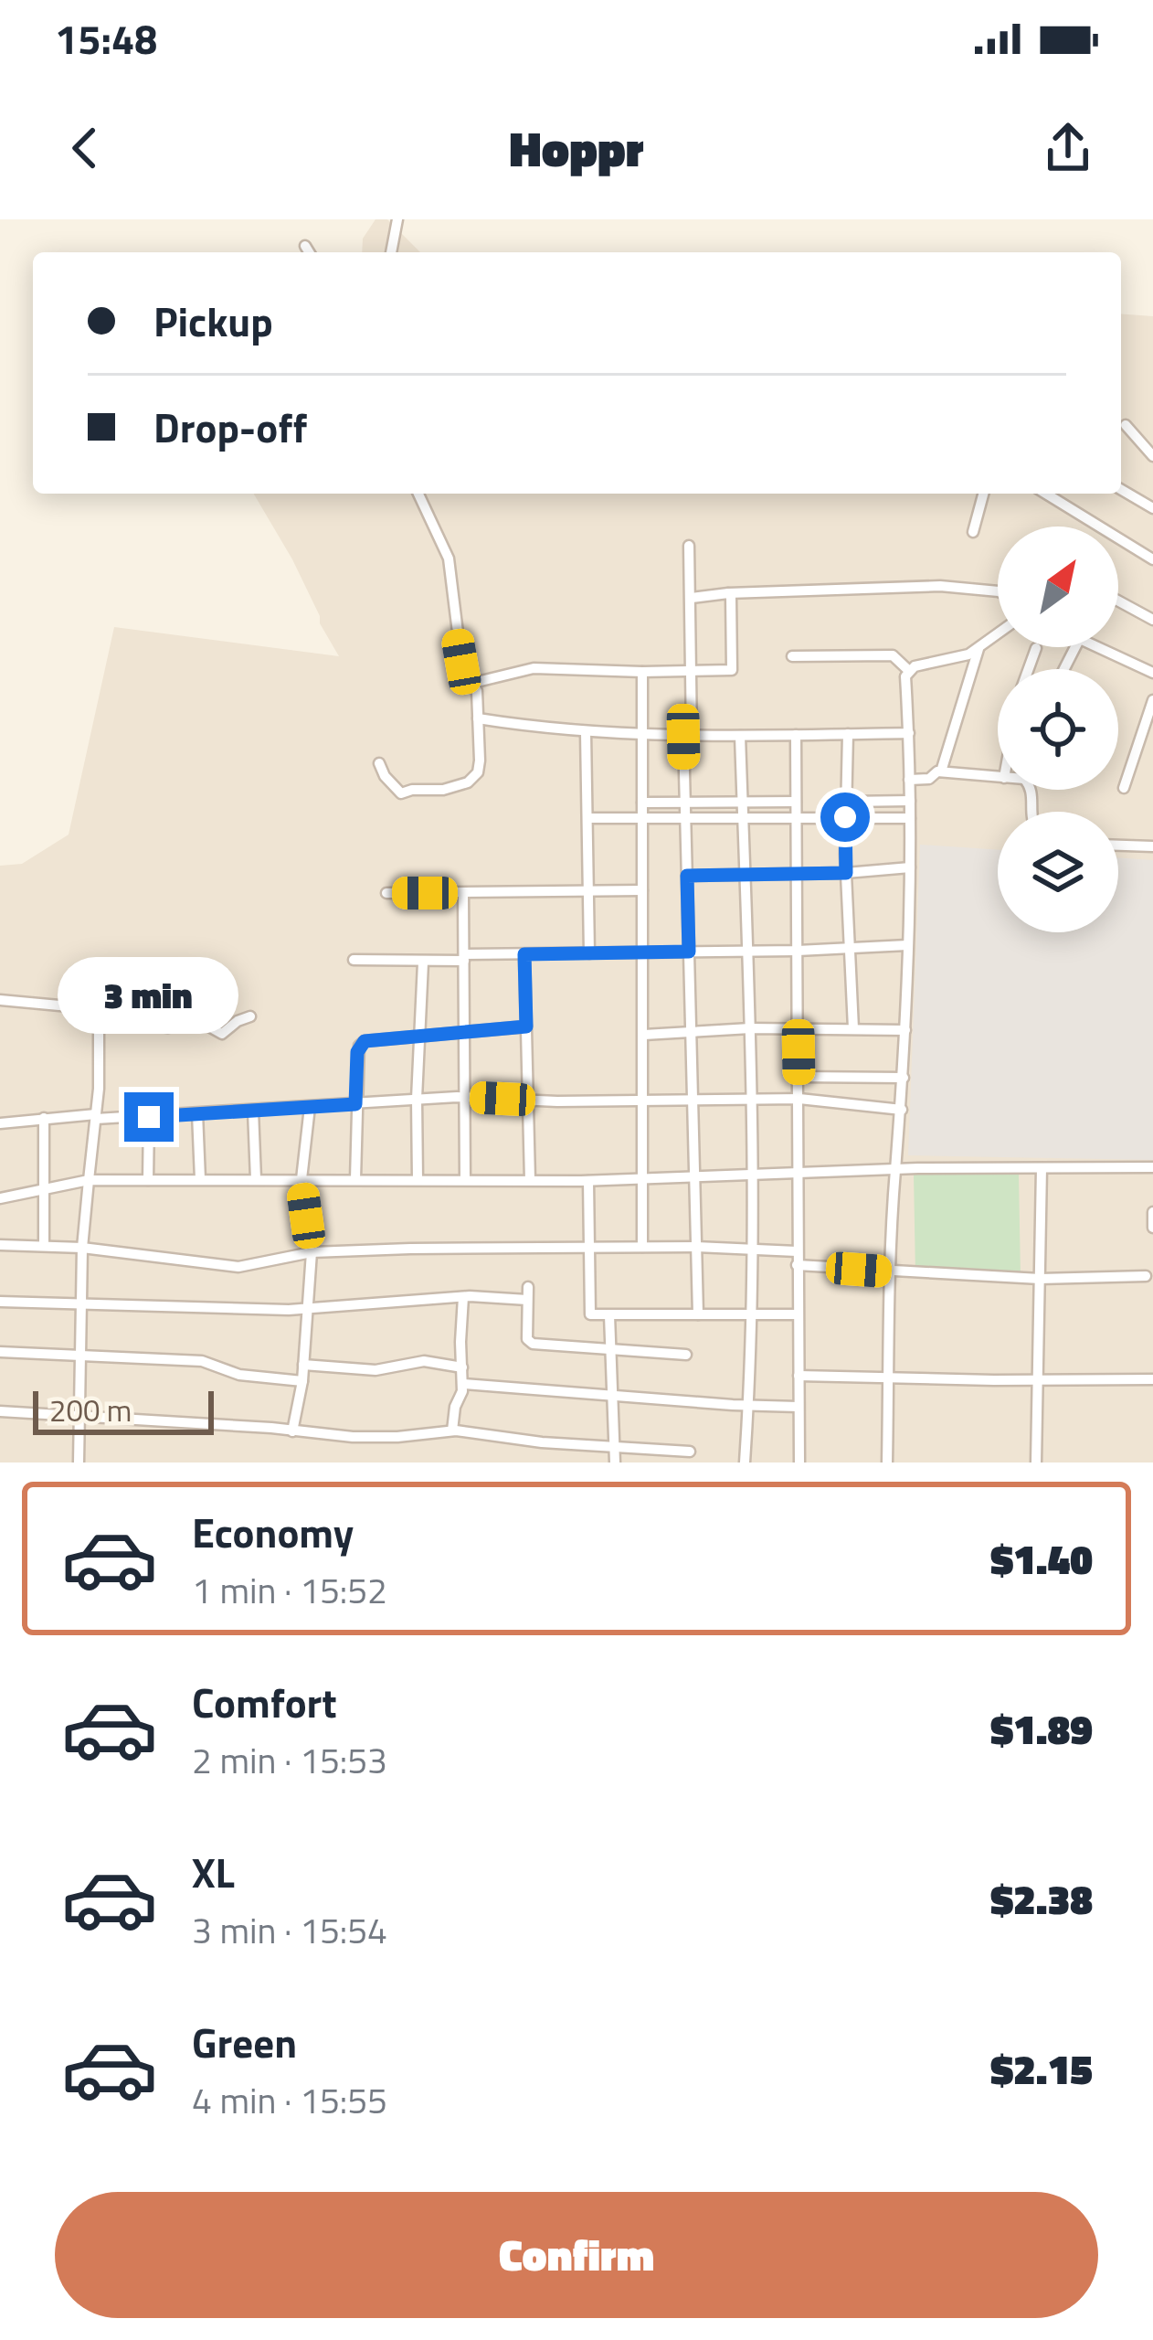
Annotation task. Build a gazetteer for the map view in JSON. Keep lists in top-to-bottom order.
{
  "scale_bar": "200 m",
  "north": "top right",
  "page": {
    "status": "15:48",
    "header": "Hoppr",
    "banner": ["Pickup", "Drop-off"],
    "bubble": "3 min",
    "scale": "200 m",
    "list": [
      {
        "name": "Economy",
        "note": "1 min · 15:52",
        "value": "$1.40"
      },
      {
        "name": "Comfort",
        "note": "2 min · 15:53",
        "value": "$1.89"
      },
      {
        "name": "XL",
        "note": "3 min · 15:54",
        "value": "$2.38"
      },
      {
        "name": "Green",
        "note": "4 min · 15:55",
        "value": "$2.15"
      }
    ],
    "buttons": "Confirm"
  }
}
